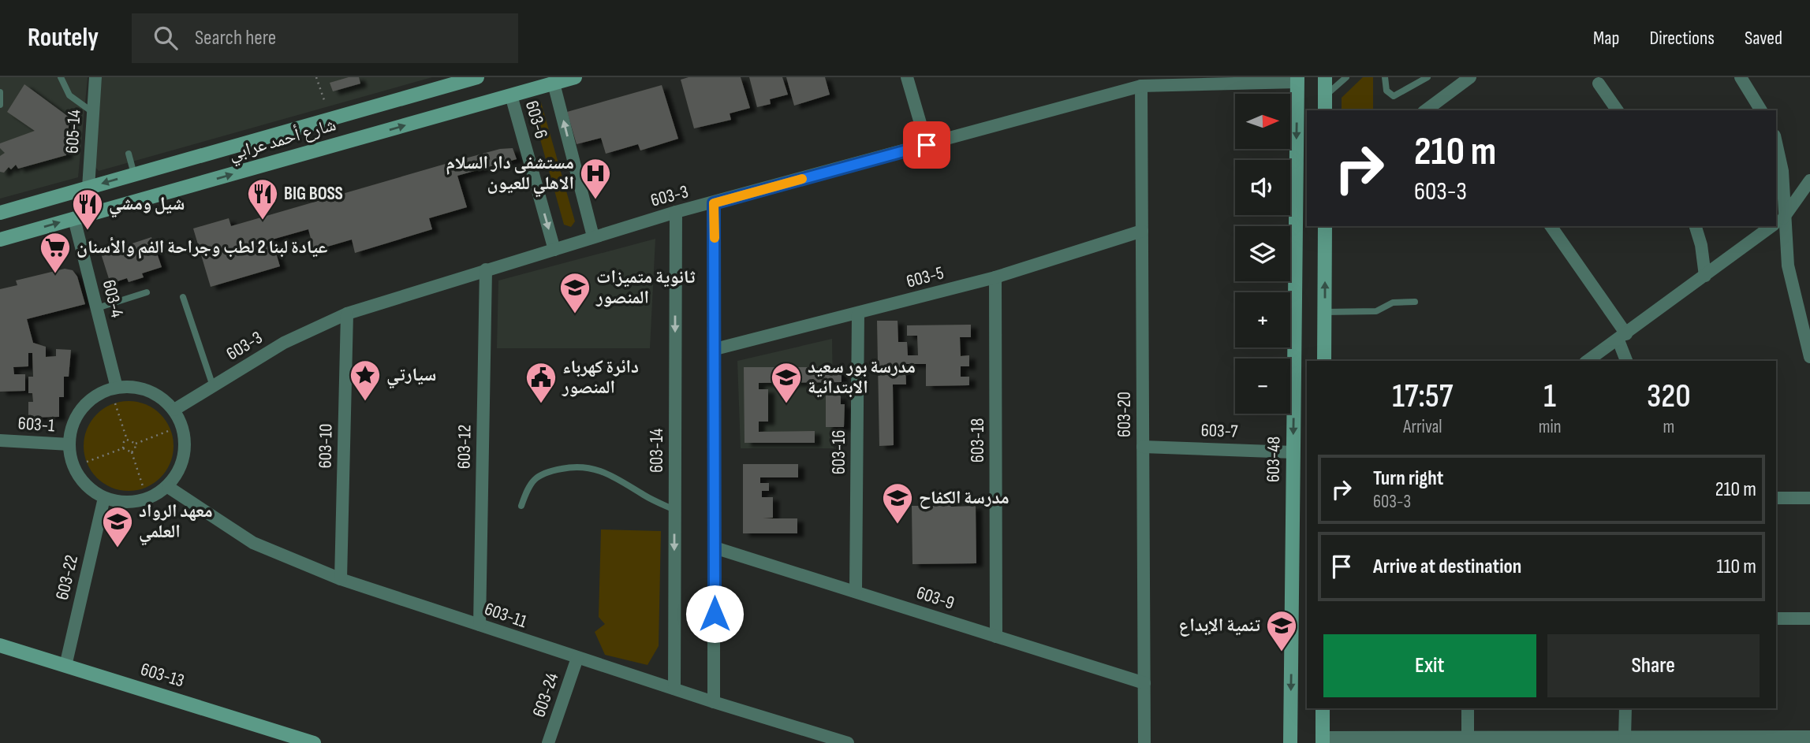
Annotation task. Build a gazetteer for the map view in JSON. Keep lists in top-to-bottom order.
{
  "streets": {
    "street": [
      "603-6",
      "605-14",
      "شارع أحمد عرابي",
      "603-3",
      "603-5",
      "603-4",
      "603-20",
      "603-1",
      "603-7",
      "603-18",
      "603-10",
      "603-12",
      "603-14",
      "603-16",
      "603-48",
      "603-22",
      "603-9",
      "603-11",
      "603-13",
      "603-24"
    ]
  },
  "crossings": [
    ["603-6", "شارع أحمد عرابي"],
    ["603-6", "603-3"],
    ["605-14", "شارع أحمد عرابي"],
    ["شارع أحمد عرابي", "603-4"],
    ["603-3", "603-20"],
    ["603-3", "603-10"],
    ["603-3", "603-12"],
    ["603-3", "603-14"],
    ["603-3", "603-48"],
    ["603-5", "603-20"],
    ["603-5", "603-18"],
    ["603-5", "603-16"],
    ["603-20", "603-7"],
    ["603-20", "603-9"],
    ["603-7", "603-48"],
    ["603-18", "603-9"],
    ["603-10", "603-11"],
    ["603-12", "603-11"],
    ["603-14", "603-11"],
    ["603-16", "603-9"],
    ["603-22", "603-13"],
    ["603-11", "603-24"]
  ],
  "one_way": ["603-48"],
  "places": {
    "hospital": ["مستشفى دار السلام الاهلي للعيون"],
    "restaurant": ["BIG BOSS", "شيل ومشي"],
    "supermarket": ["عيادة لبنا 2 لطب وجراحة الفم والأسنان"],
    "school or university": [
      "ثانوية متميزات المنصور",
      "مدرسة بور سعيد الابتدائية",
      "مدرسة الكفاح",
      "معهد الرواد العلمي",
      "تنمية الإبداع"
    ],
    "place": ["سيارتي"],
    "public building": ["دائرة كهرباء المنصور"]
  },
  "north": "right",
  "page": {
    "header": "Routely",
    "search": "Search here",
    "nav": ["Map", "Directions", "Saved"],
    "map_buttons": ["+", "−"],
    "turn": ["210 m", "603-3"],
    "eta": [
      "17:57",
      "Arrival",
      "1",
      "min",
      "320",
      "m"
    ],
    "list": [
      {
        "name": "Turn right",
        "note": "603-3",
        "value": "210 m"
      },
      {
        "name": "Arrive at destination",
        "value": "110 m"
      }
    ],
    "buttons": ["Exit", "Share"]
  }
}
